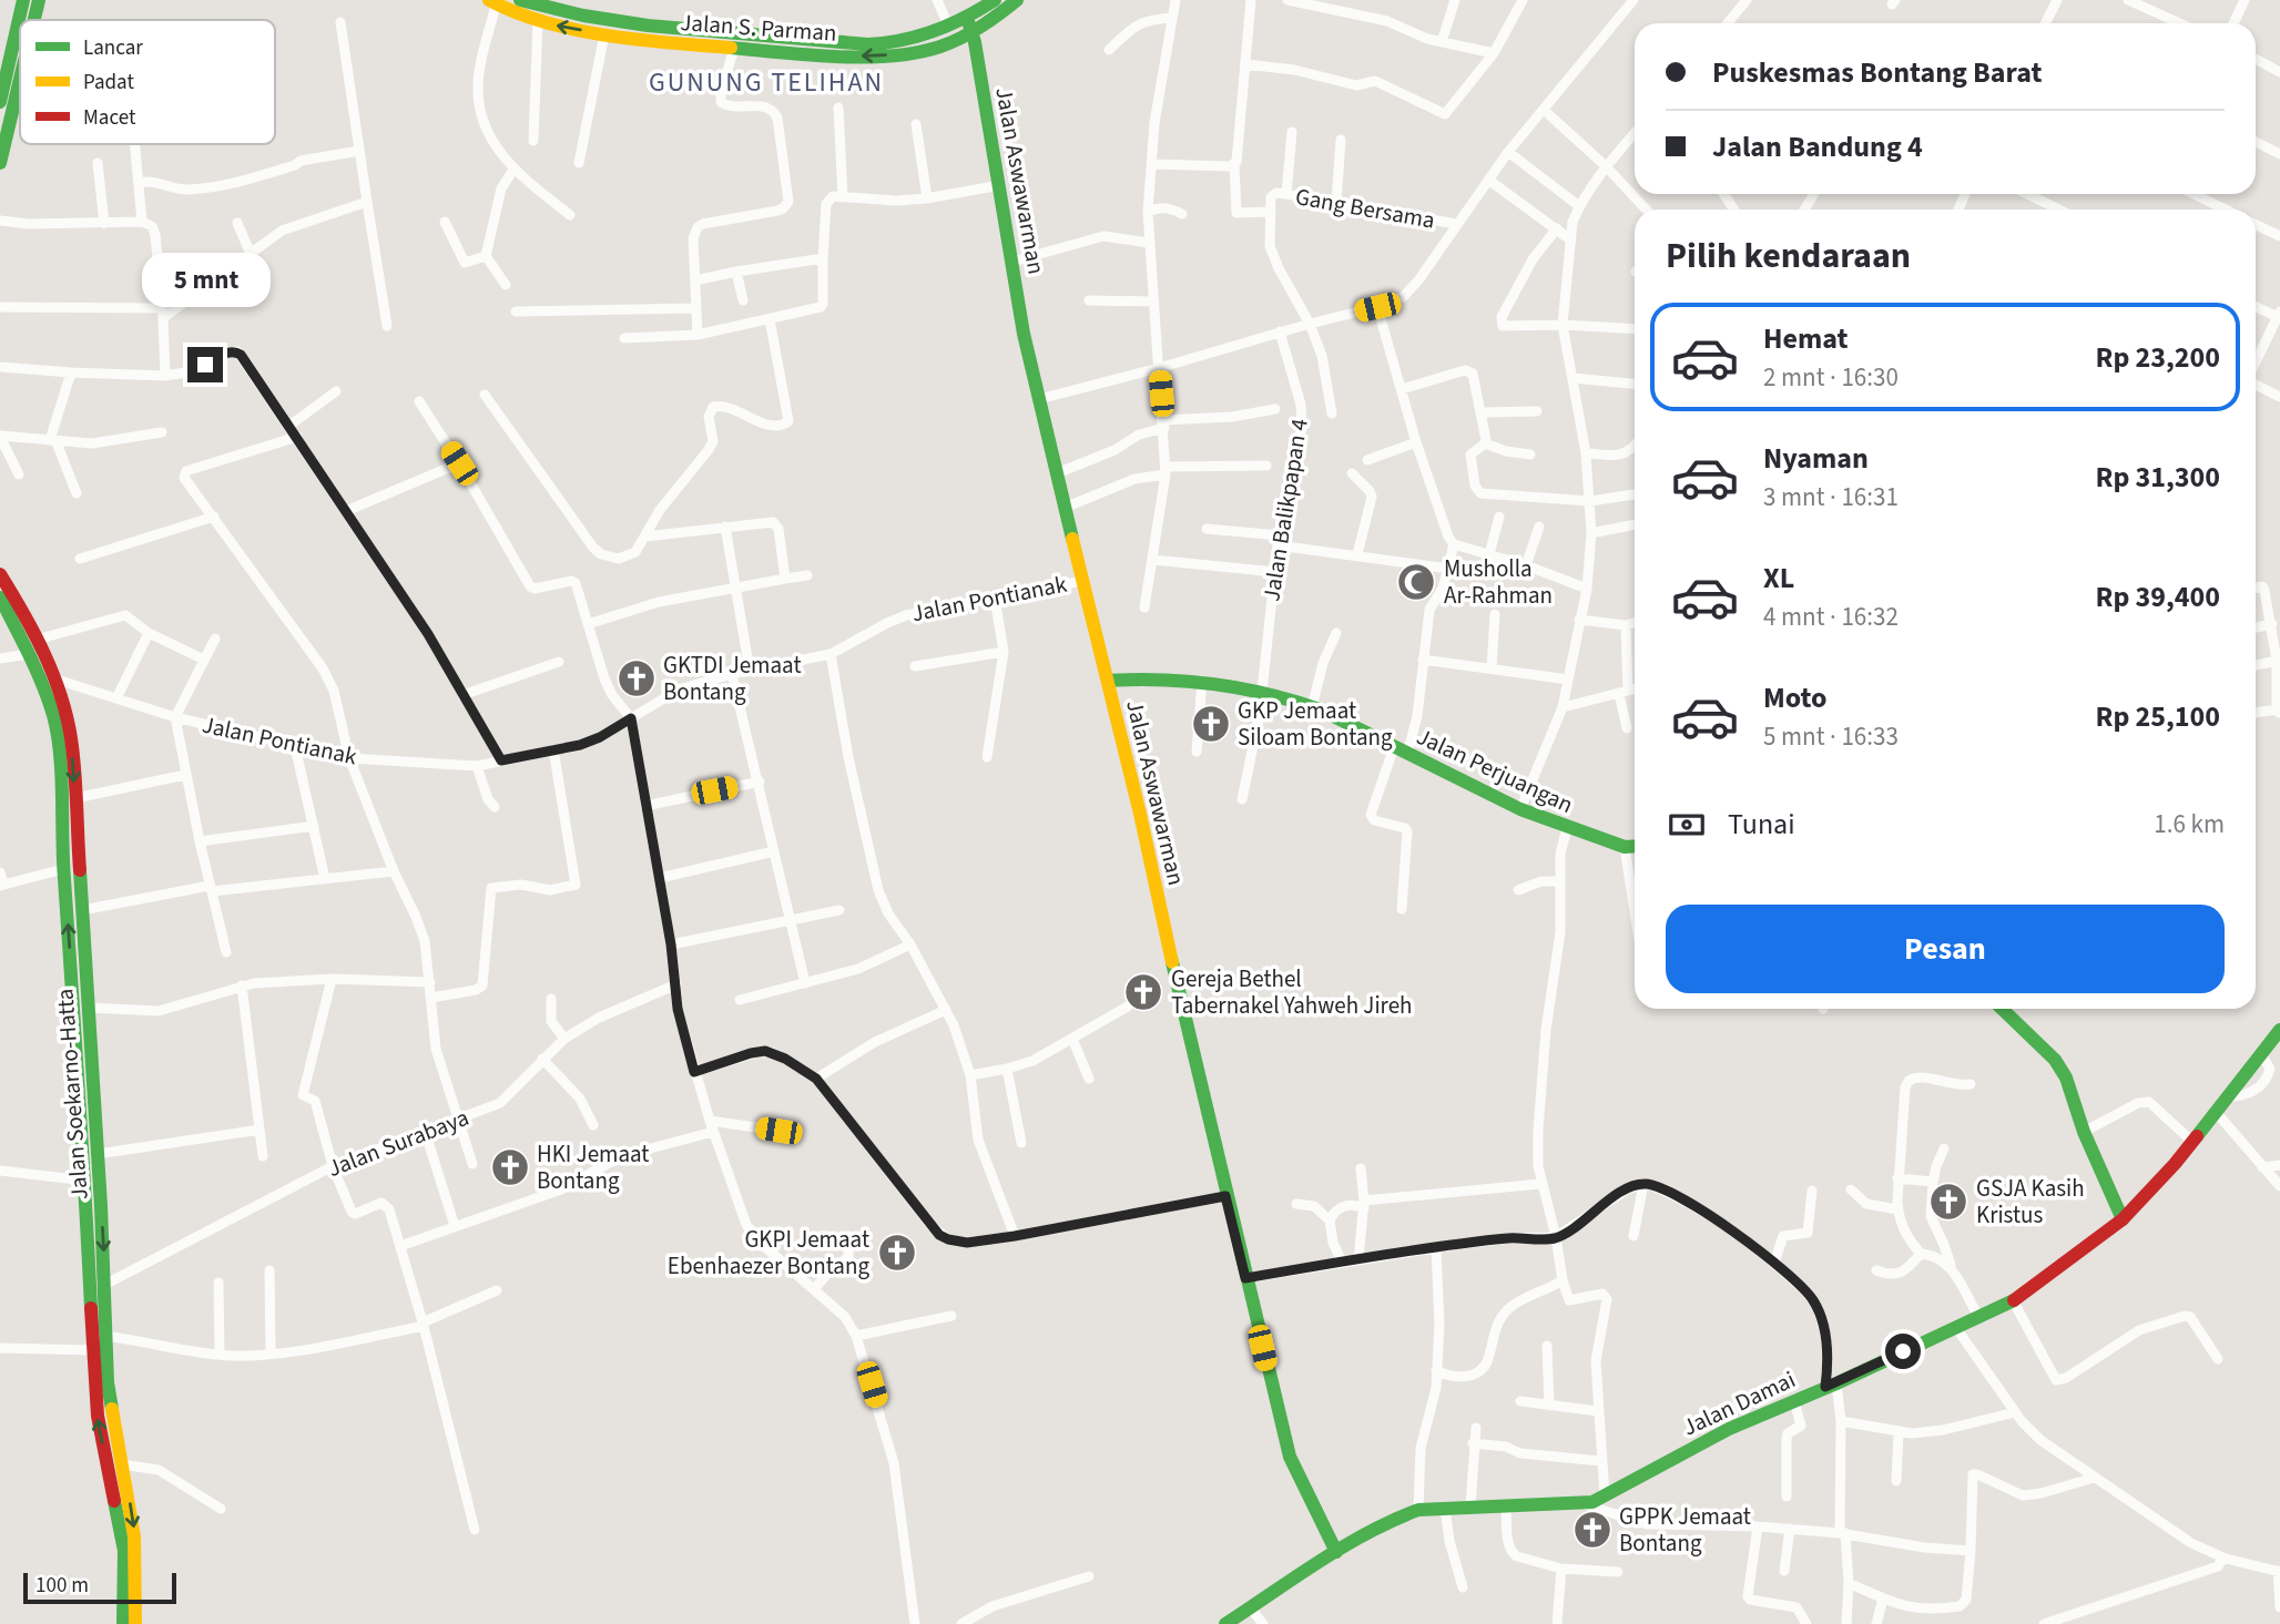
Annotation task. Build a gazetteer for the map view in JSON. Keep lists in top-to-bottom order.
{
  "streets": {
    "street": [
      "Jalan S. Parman",
      "Jalan Aswawarman",
      "Gang Bersama",
      "Jalan Balikpapan 4",
      "Jalan Pontianak",
      "Jalan Perjuangan",
      "Jalan Soekarno-Hatta",
      "Jalan Surabaya",
      "Jalan Damai"
    ]
  },
  "crossings": [
    ["Jalan S. Parman", "Jalan Aswawarman"],
    ["Jalan Aswawarman", "Jalan Pontianak"],
    ["Jalan Aswawarman", "Jalan Perjuangan"],
    ["Jalan Aswawarman", "Jalan Damai"],
    ["Jalan Balikpapan 4", "Jalan Perjuangan"],
    ["Jalan Pontianak", "Jalan Soekarno-Hatta"],
    ["Jalan Soekarno-Hatta", "Jalan Surabaya"]
  ],
  "districts": ["GUNUNG TELIHAN"],
  "places": {
    "mosque": ["Musholla Ar-Rahman"],
    "church": [
      "GKTDI Jemaat Bontang",
      "GKP Jemaat Siloam Bontang",
      "Gereja Bethel Tabernakel Yahweh Jireh",
      "HKI Jemaat Bontang",
      "GSJA Kasih Kristus",
      "GKPI Jemaat Ebenhaezer Bontang",
      "GPPK Jemaat Bontang"
    ]
  },
  "legend": ["Lancar", "Padat", "Macet"],
  "scale_bar": "100 m",
  "page": {
    "banner": ["Puskesmas Bontang Barat", "Jalan Bandung 4"],
    "heading": "Pilih kendaraan",
    "bubble": "5 mnt",
    "list": [
      {
        "name": "Hemat",
        "note": "2 mnt · 16:30",
        "value": "Rp 23,200"
      },
      {
        "name": "Nyaman",
        "note": "3 mnt · 16:31",
        "value": "Rp 31,300"
      },
      {
        "name": "XL",
        "note": "4 mnt · 16:32",
        "value": "Rp 39,400"
      },
      {
        "name": "Moto",
        "note": "5 mnt · 16:33",
        "value": "Rp 25,100"
      }
    ],
    "pay": ["Tunai", "1.6 km"],
    "buttons": "Pesan",
    "scale": "100 m"
  }
}
